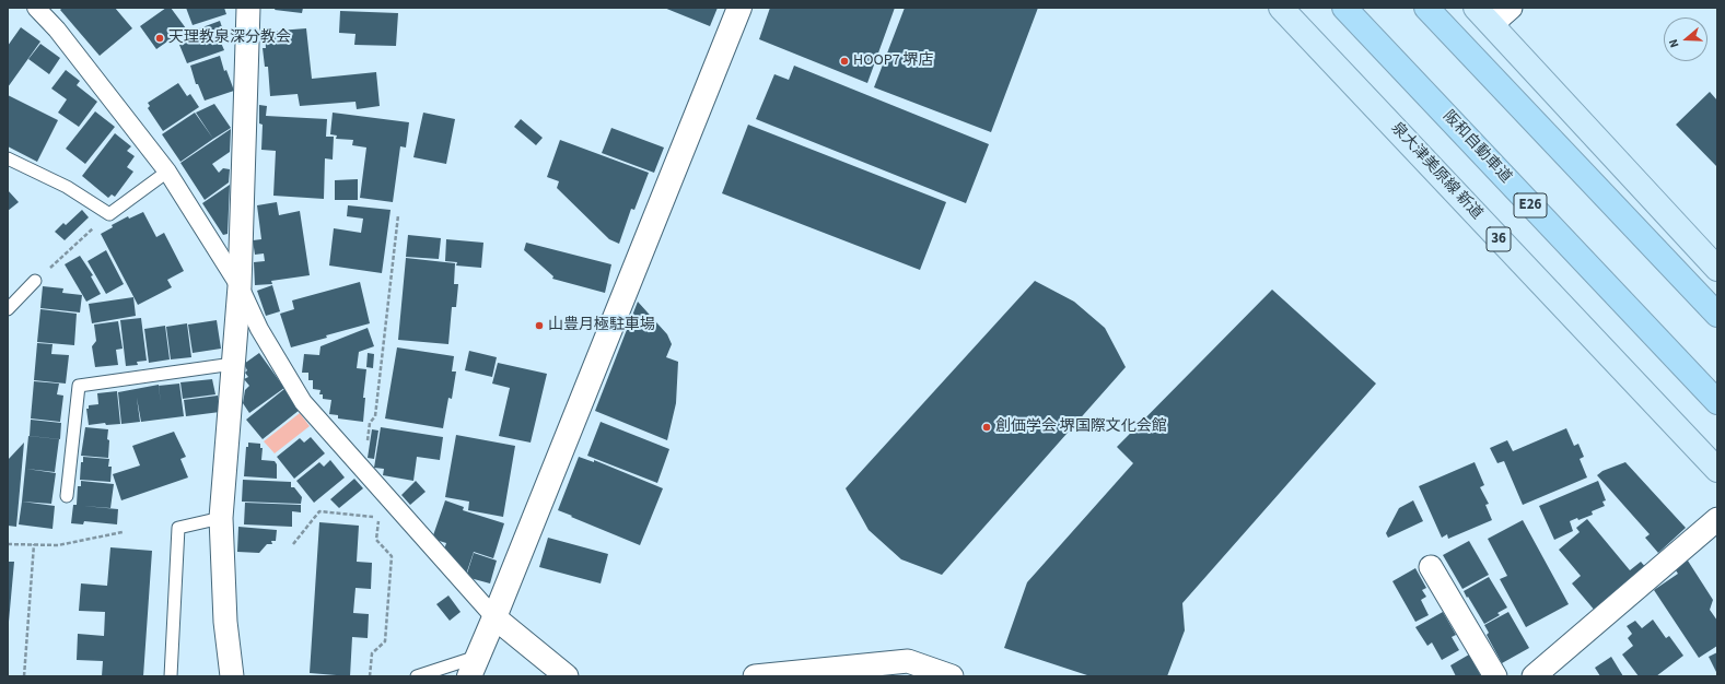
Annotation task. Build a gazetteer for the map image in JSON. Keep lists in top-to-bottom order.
{
  "streets": {
    "highway": ["阪和自動車道", "E26"],
    "main road": ["泉大津美原線 新道", "36"]
  },
  "places": [
    "天理教泉深分教会",
    "HOOP7 堺店",
    "山豊月極駐車場",
    "創価学会 堺国際文化会館"
  ],
  "north": "left"
}
